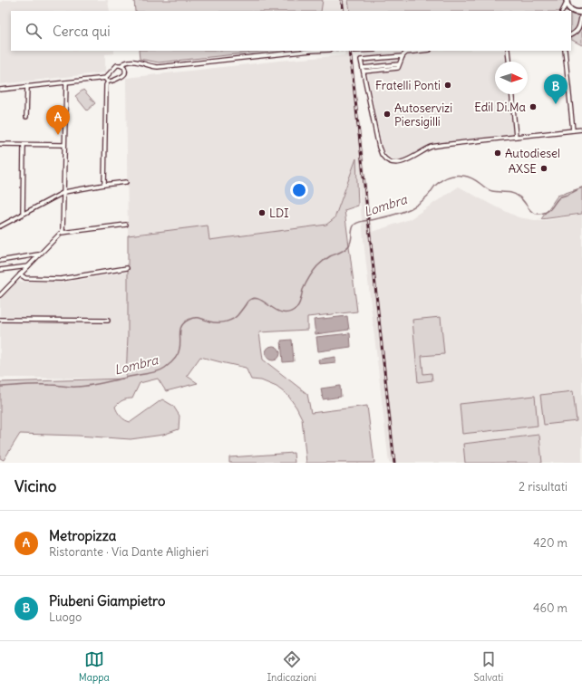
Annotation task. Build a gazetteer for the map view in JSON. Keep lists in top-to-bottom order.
{
  "water": ["Lombra"],
  "places": [
    "Fratelli Ponti",
    "Edil Di.Ma",
    "Autoservizi Piersigilli",
    "Autodiesel",
    "AXSE",
    "LDI"
  ],
  "north": "right",
  "page": {
    "search": "Cerca qui",
    "pins": ["B", "A"],
    "heading": ["Vicino", "2 risultati"],
    "list": [
      {
        "mark": "A",
        "name": "Metropizza",
        "note": "Ristorante · Via Dante Alighieri",
        "value": "420 m"
      },
      {
        "mark": "B",
        "name": "Piubeni Giampietro",
        "note": "Luogo",
        "value": "460 m"
      }
    ],
    "nav": ["Mappa", "Indicazioni", "Salvati"]
  }
}
